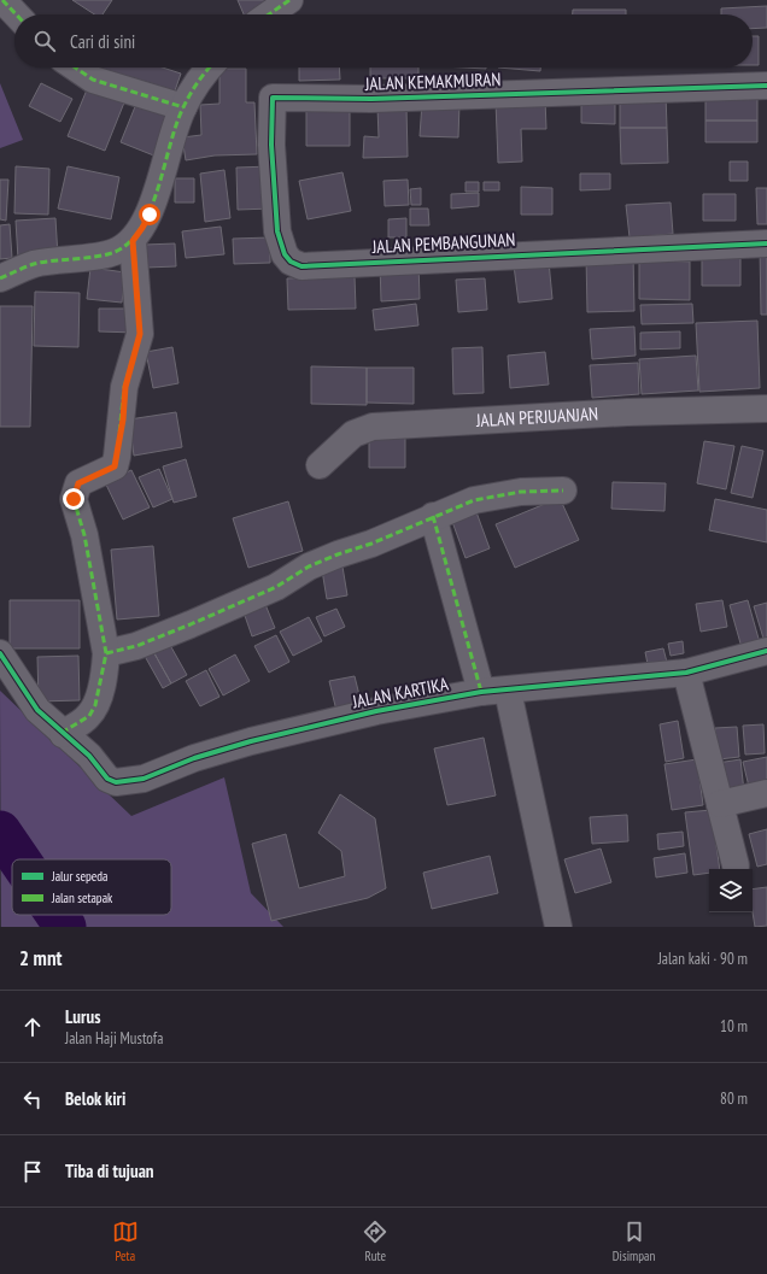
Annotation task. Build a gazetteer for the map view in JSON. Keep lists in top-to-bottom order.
{
  "streets": {
    "street": [
      "JALAN KEMAKMURAN",
      "JALAN PEMBANGUNAN",
      "JALAN PERJUANJAN",
      "JALAN KARTIKA"
    ]
  },
  "crossings": [
    ["JALAN KEMAKMURAN", "JALAN PEMBANGUNAN"]
  ],
  "legend": ["Jalur sepeda", "Jalan setapak"],
  "page": {
    "search": "Cari di sini",
    "heading": ["2 mnt", "Jalan kaki · 90 m"],
    "list": [
      ["Lurus", "Jalan Haji Mustofa", "10 m"],
      ["Belok kiri", "80 m"],
      "Tiba di tujuan"
    ],
    "nav": ["Peta", "Rute", "Disimpan"]
  }
}
